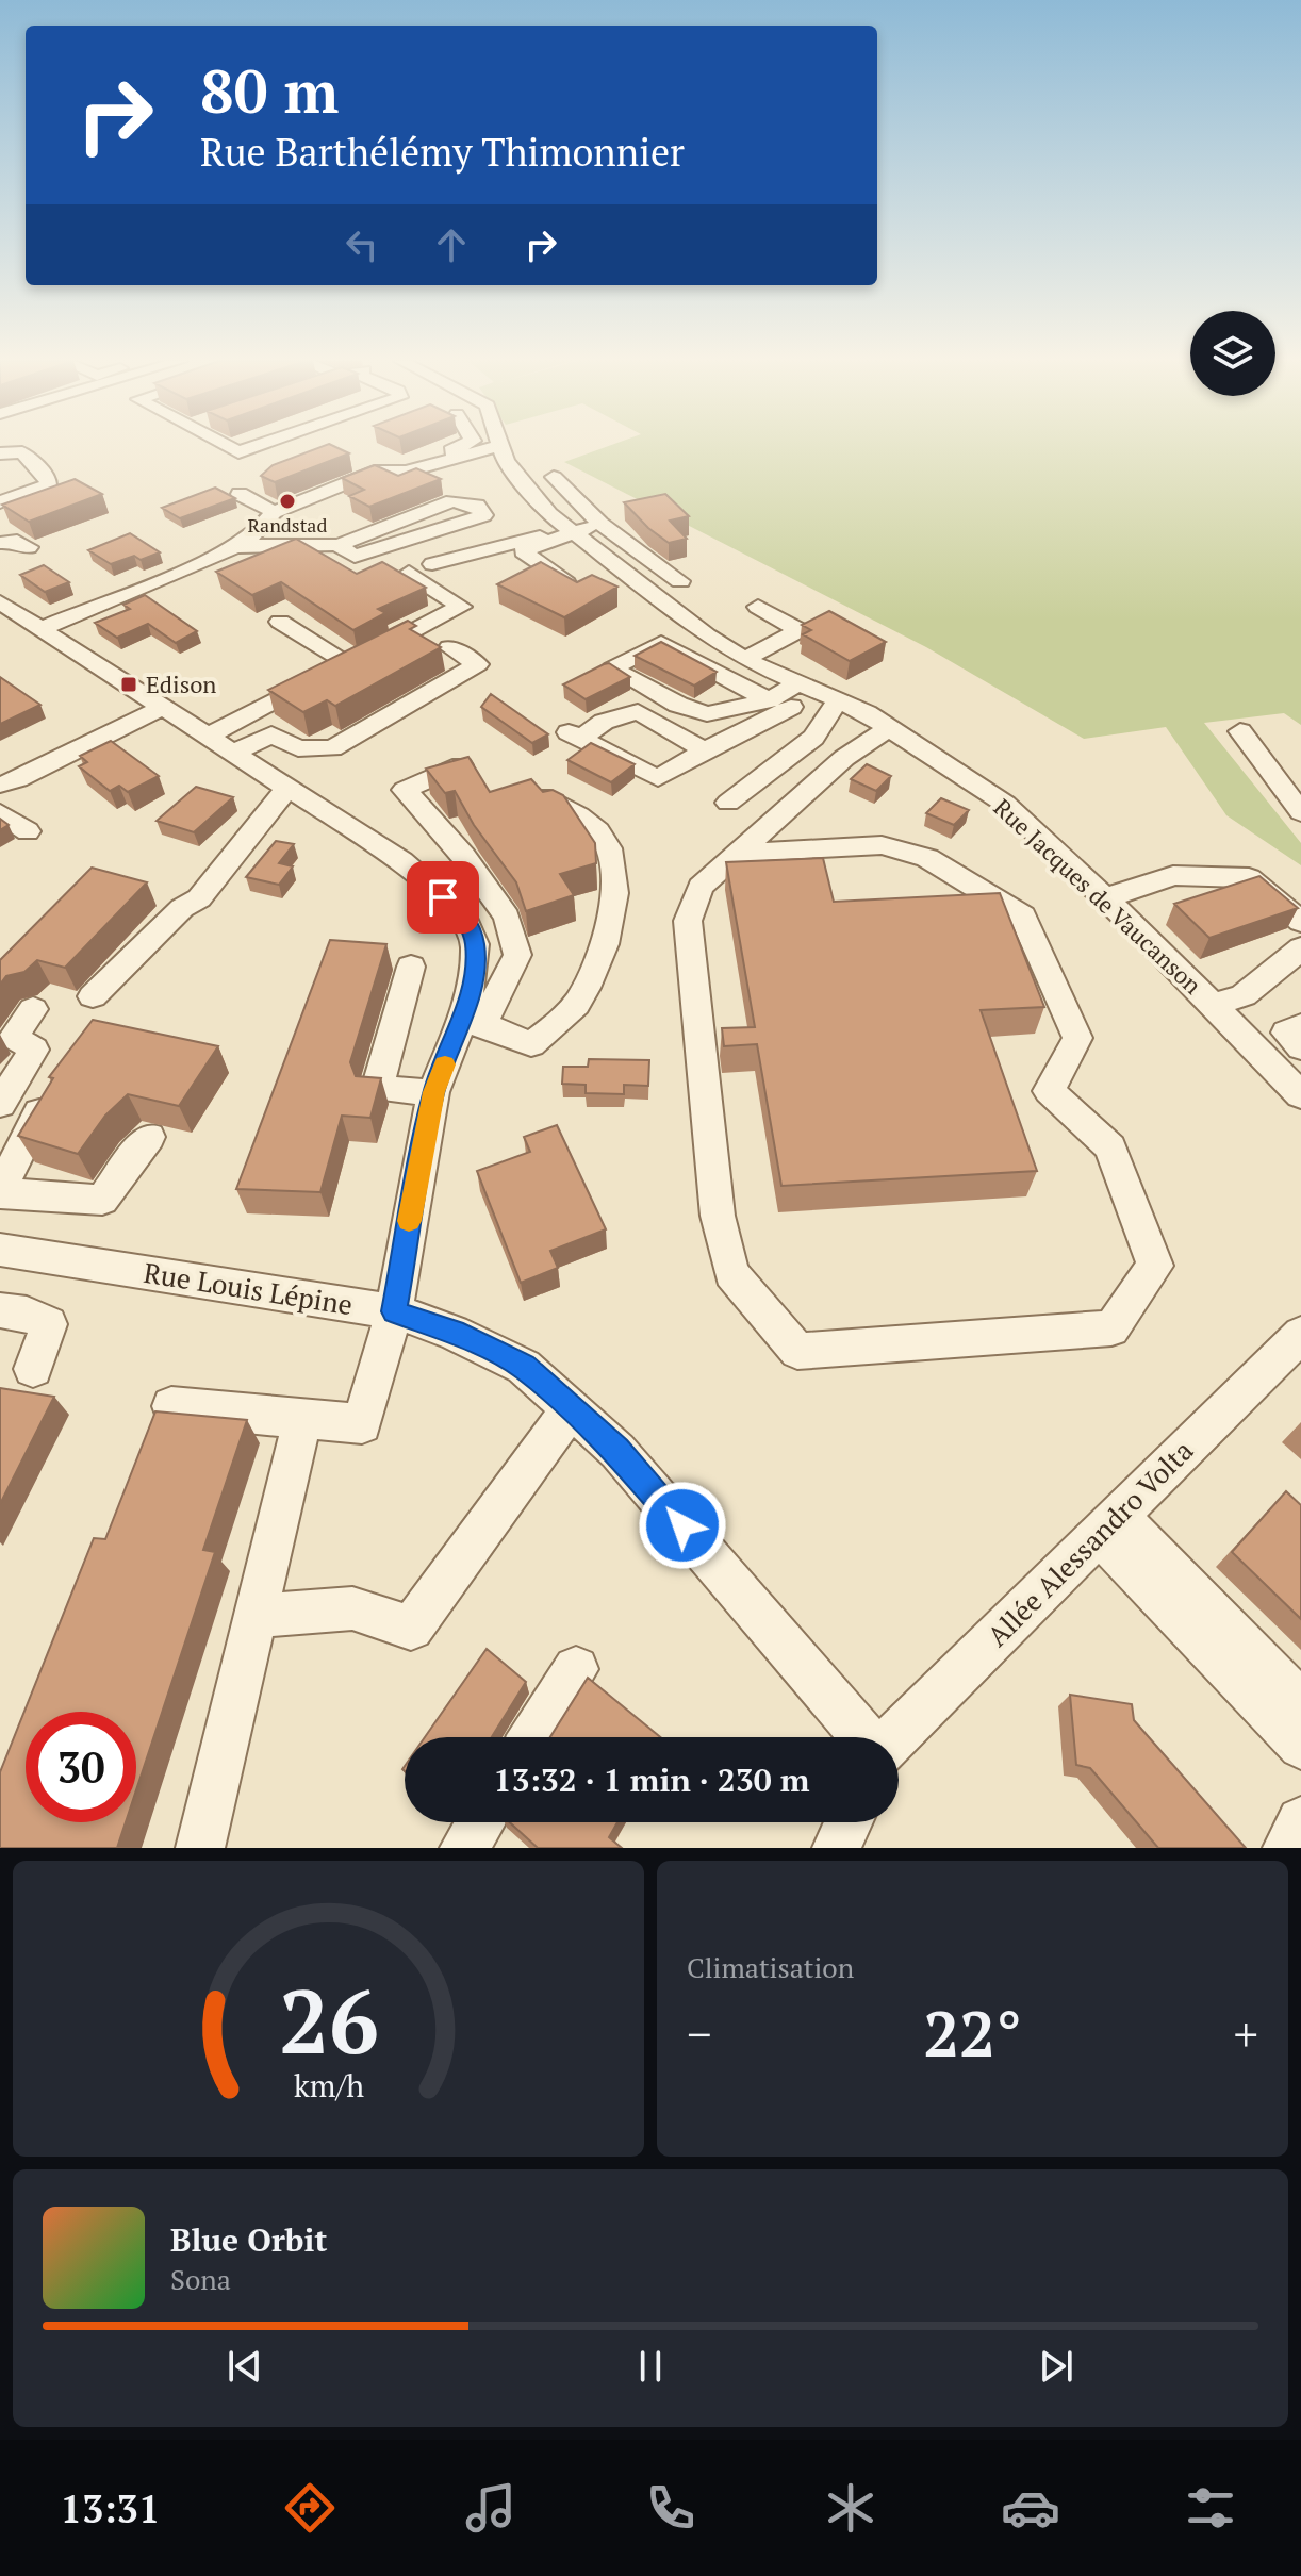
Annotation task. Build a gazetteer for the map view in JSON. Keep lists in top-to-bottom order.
{
  "streets": {
    "street": ["Rue Jacques de Vaucanson", "Rue Louis Lépine", "Allée Alessandro Volta"]
  },
  "places": {
    "other": ["Randstad"],
    "transit": ["Edison"]
  },
  "page": {
    "turn": ["80 m", "Rue Barthélémy Thimonnier"],
    "limit": "30",
    "trip": "13:32 · 1 min · 230 m",
    "tile": "Climatisation",
    "heat": ["−", "22°", "+"],
    "song": ["Blue Orbit", "Sona"],
    "tabs": "13:31",
    "gauge": ["26", "km/h"]
  }
}
